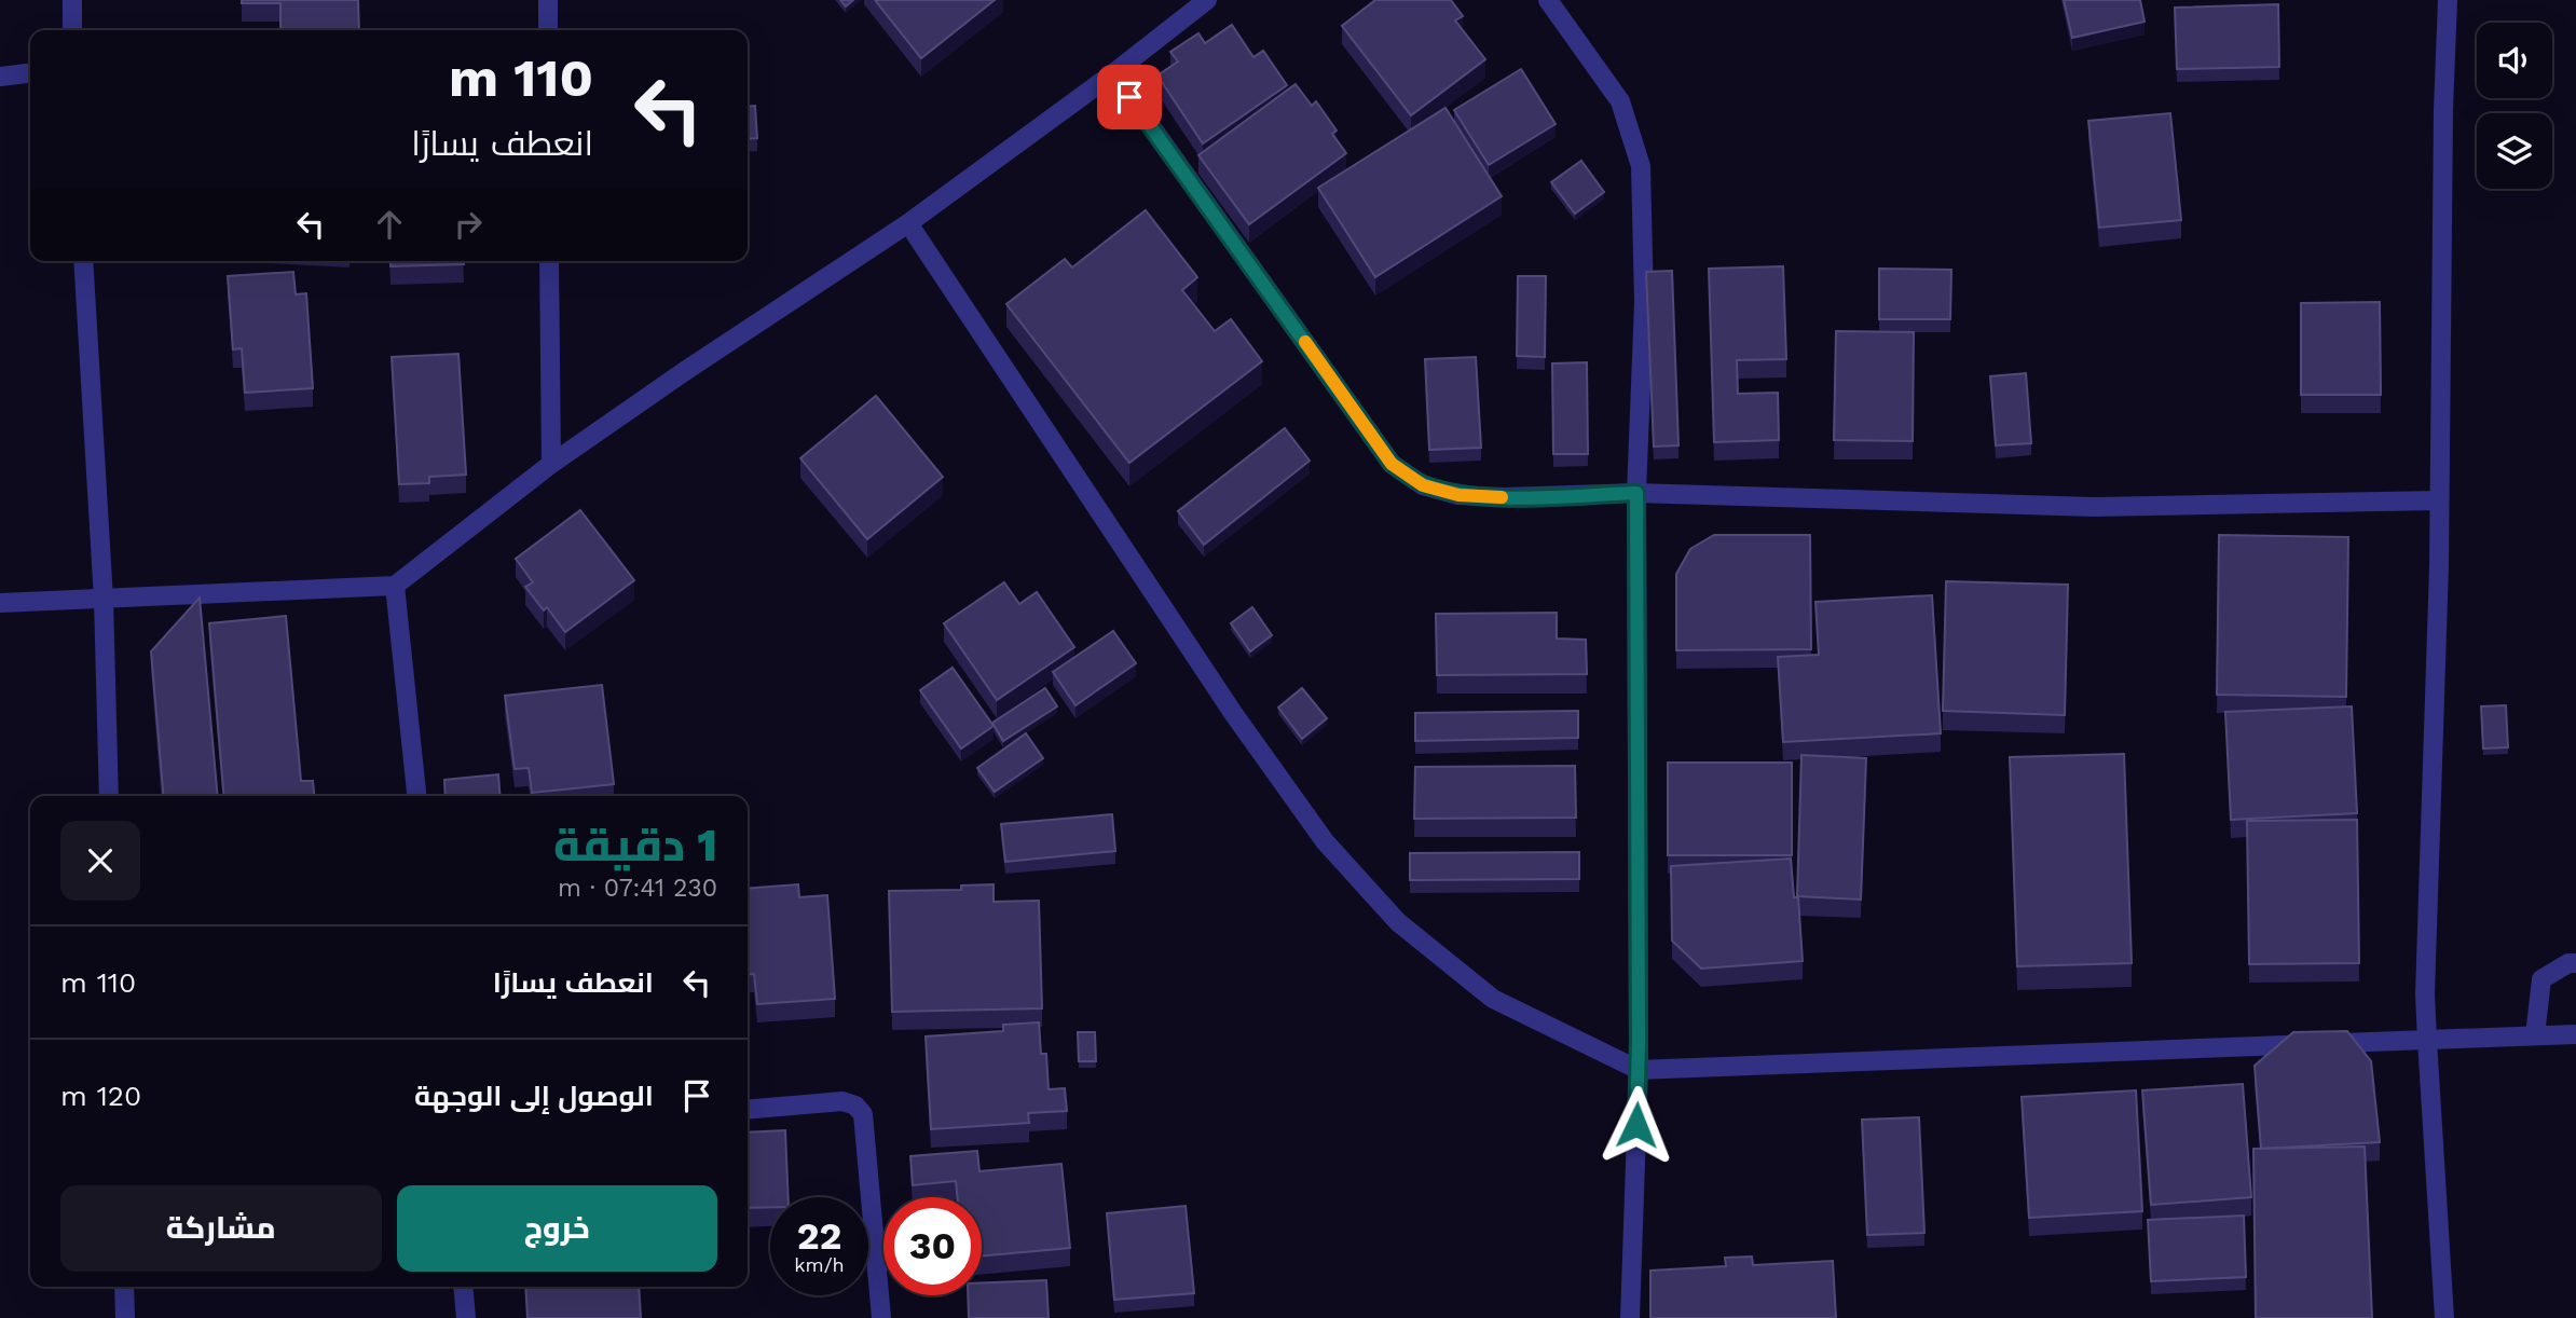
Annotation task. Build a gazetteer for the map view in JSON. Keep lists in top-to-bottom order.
{
  "page": {
    "turn": ["110 m", "انعطف يسارًا"],
    "heading": ["1 دقيقة", "230 m · 07:41"],
    "list": [
      {
        "name": "انعطف يسارًا",
        "value": "110 m"
      },
      {
        "name": "الوصول إلى الوجهة",
        "value": "120 m"
      }
    ],
    "buttons": ["خروج", "مشاركة"],
    "speed": "22 km/h",
    "limit": "30"
  }
}
